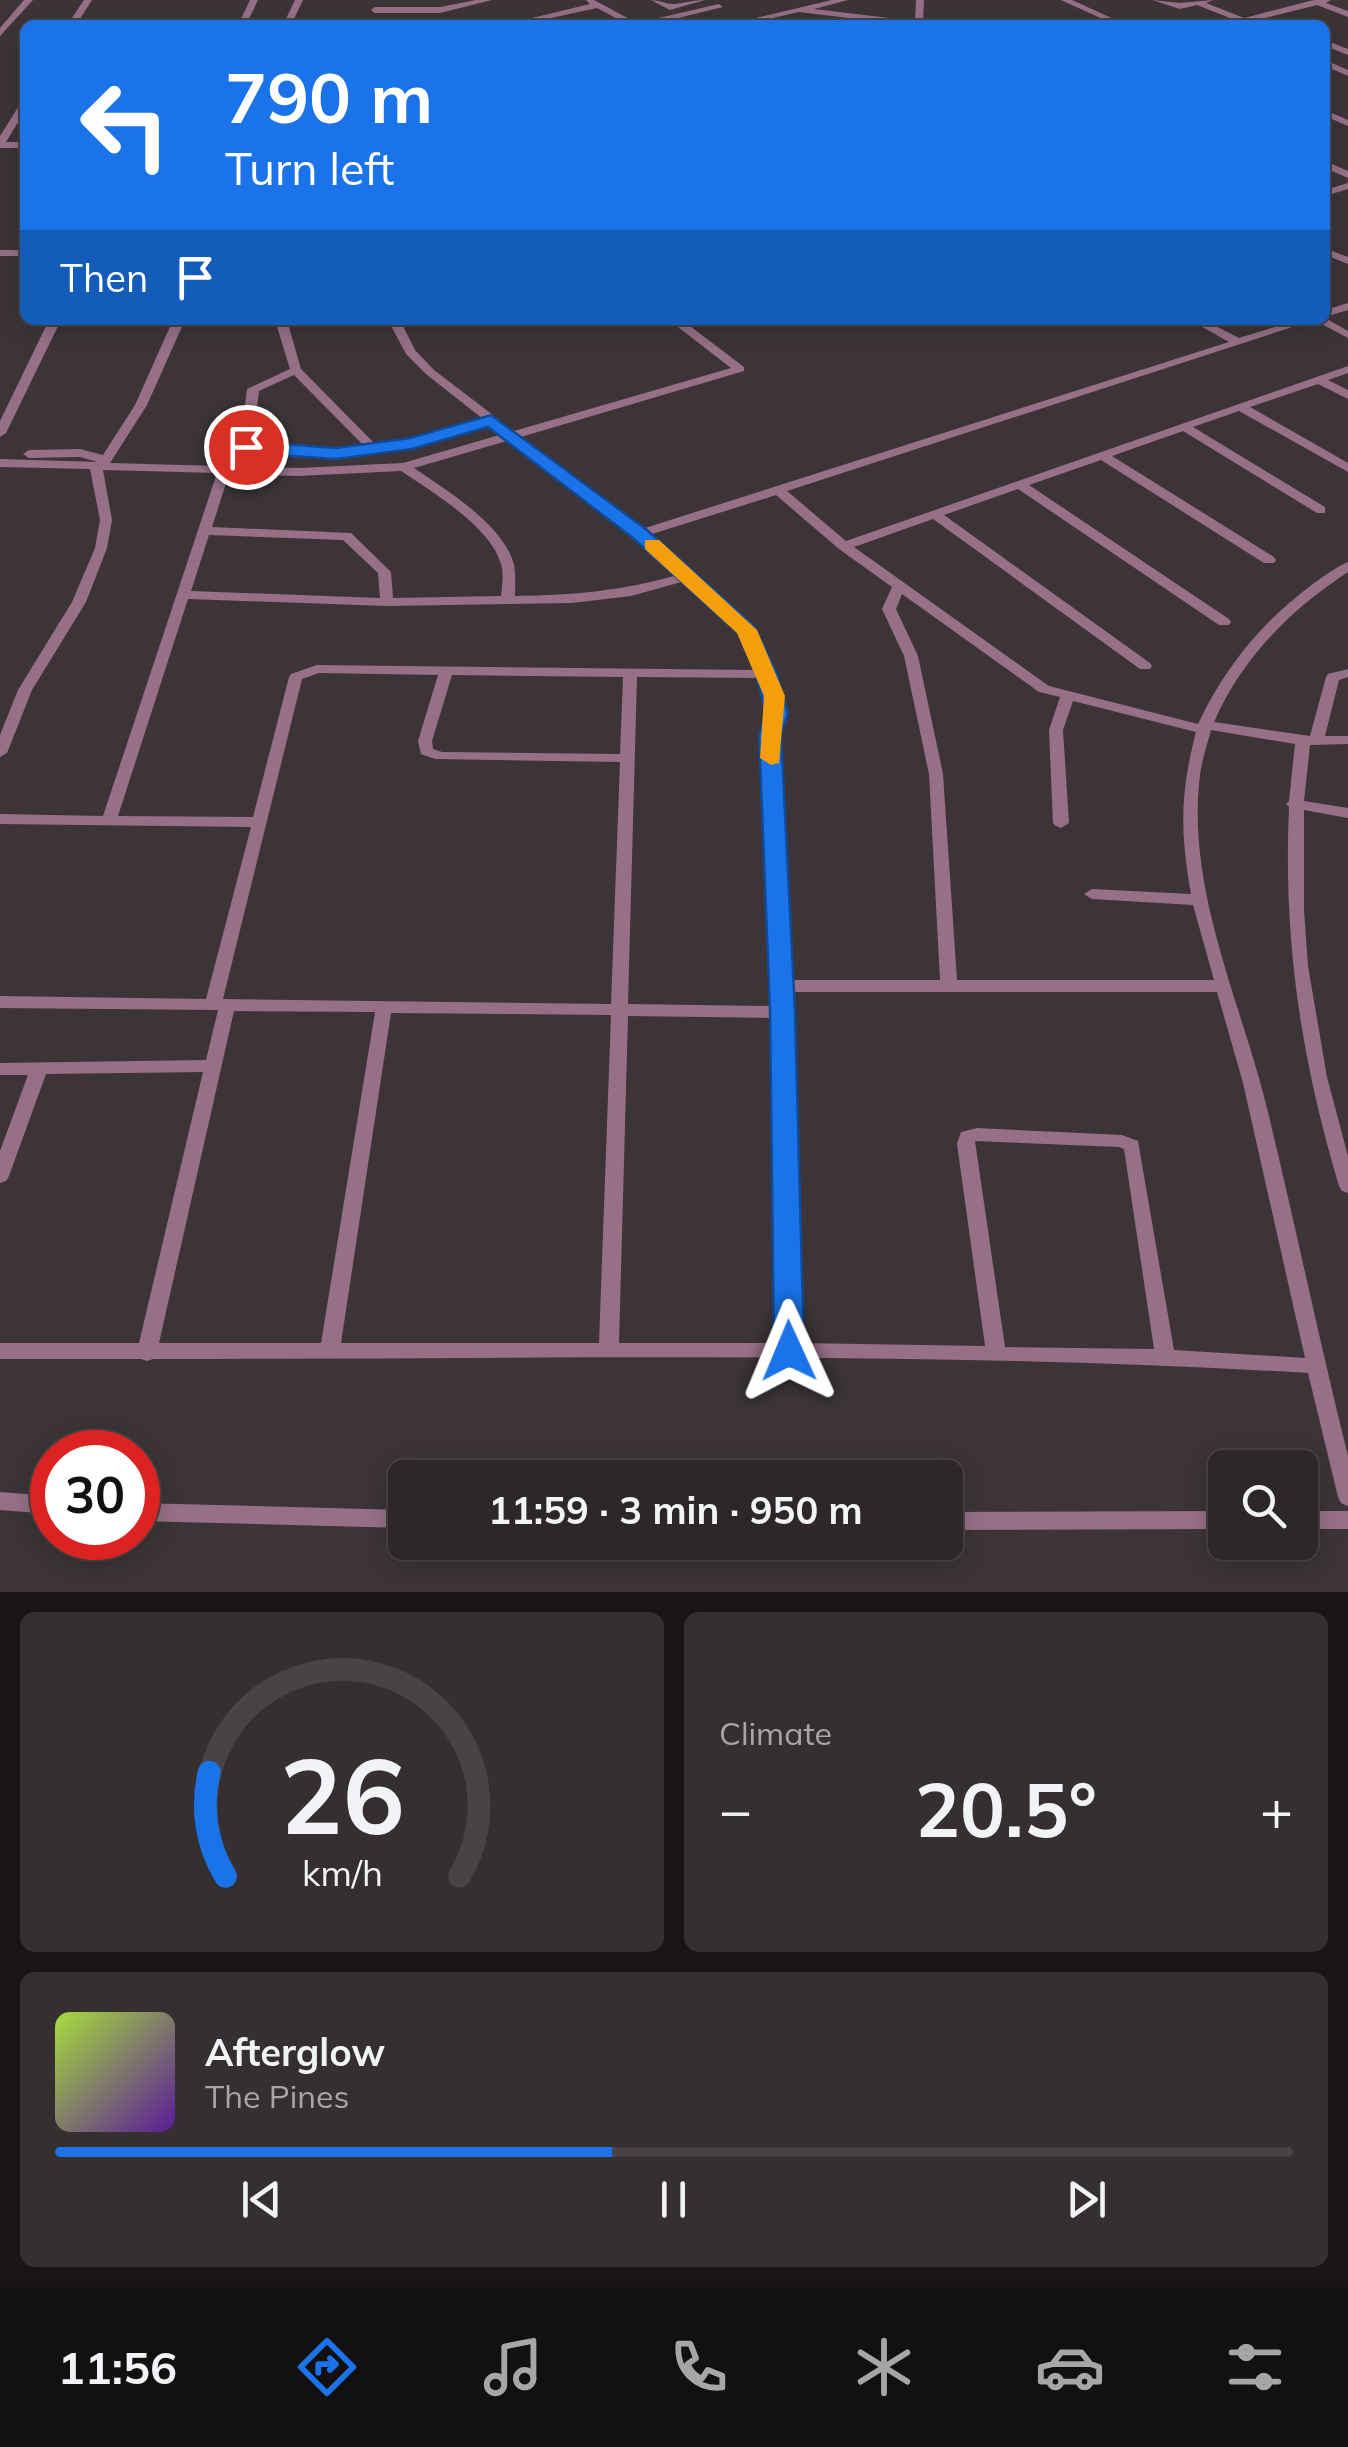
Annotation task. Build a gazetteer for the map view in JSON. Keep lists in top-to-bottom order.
{
  "page": {
    "turn": ["790 m", "Turn left"],
    "then": "Then",
    "limit": "30",
    "trip": "11:59 · 3 min · 950 m",
    "tile": "Climate",
    "heat": ["−", "20.5°", "+"],
    "song": ["Afterglow", "The Pines"],
    "tabs": "11:56",
    "gauge": ["26", "km/h"]
  }
}
